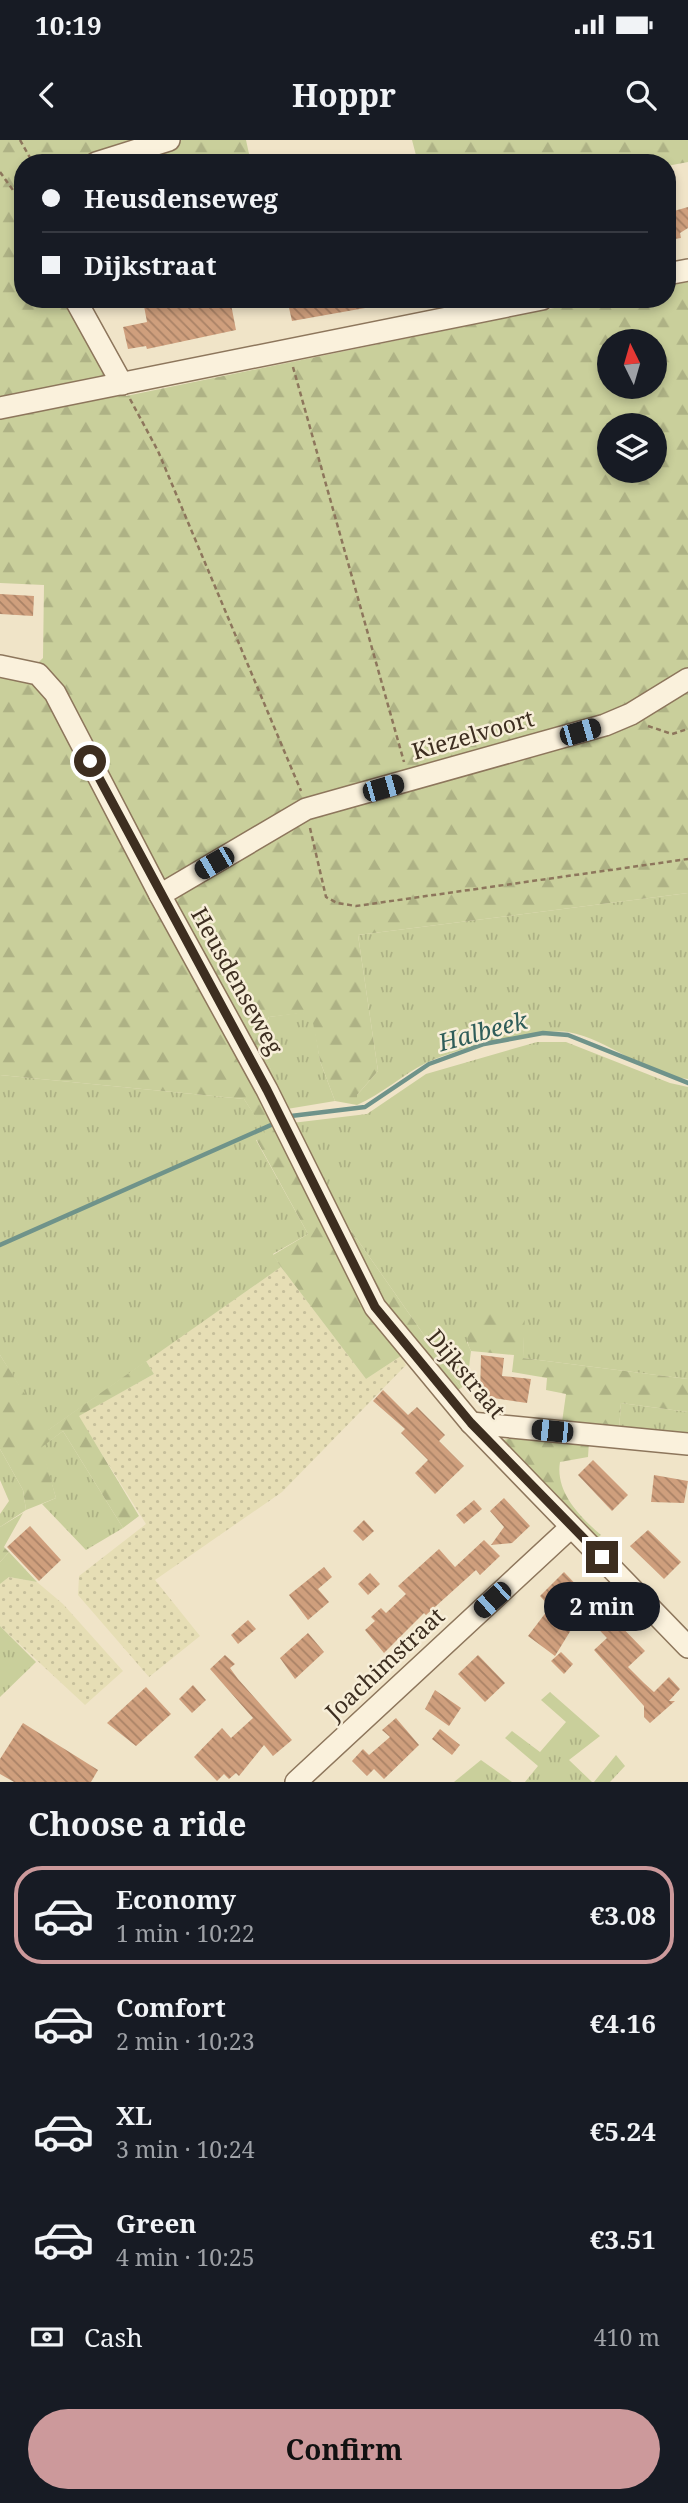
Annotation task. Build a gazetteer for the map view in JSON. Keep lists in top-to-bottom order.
{
  "streets": {
    "street": [
      "Kiezelvoort",
      "Heusdenseweg",
      "Dijkstraat",
      "Joachimstraat"
    ]
  },
  "crossings": [
    ["Kiezelvoort", "Heusdenseweg"],
    ["Heusdenseweg", "Dijkstraat"],
    ["Dijkstraat", "Joachimstraat"]
  ],
  "water": ["Halbeek"],
  "north": "top",
  "page": {
    "status": "10:19",
    "header": "Hoppr",
    "banner": ["Heusdenseweg", "Dijkstraat"],
    "bubble": "2 min",
    "heading": "Choose a ride",
    "list": [
      {
        "name": "Economy",
        "note": "1 min · 10:22",
        "value": "€3.08"
      },
      {
        "name": "Comfort",
        "note": "2 min · 10:23",
        "value": "€4.16"
      },
      {
        "name": "XL",
        "note": "3 min · 10:24",
        "value": "€5.24"
      },
      {
        "name": "Green",
        "note": "4 min · 10:25",
        "value": "€3.51"
      }
    ],
    "pay": ["Cash", "410 m"],
    "buttons": "Confirm"
  }
}
